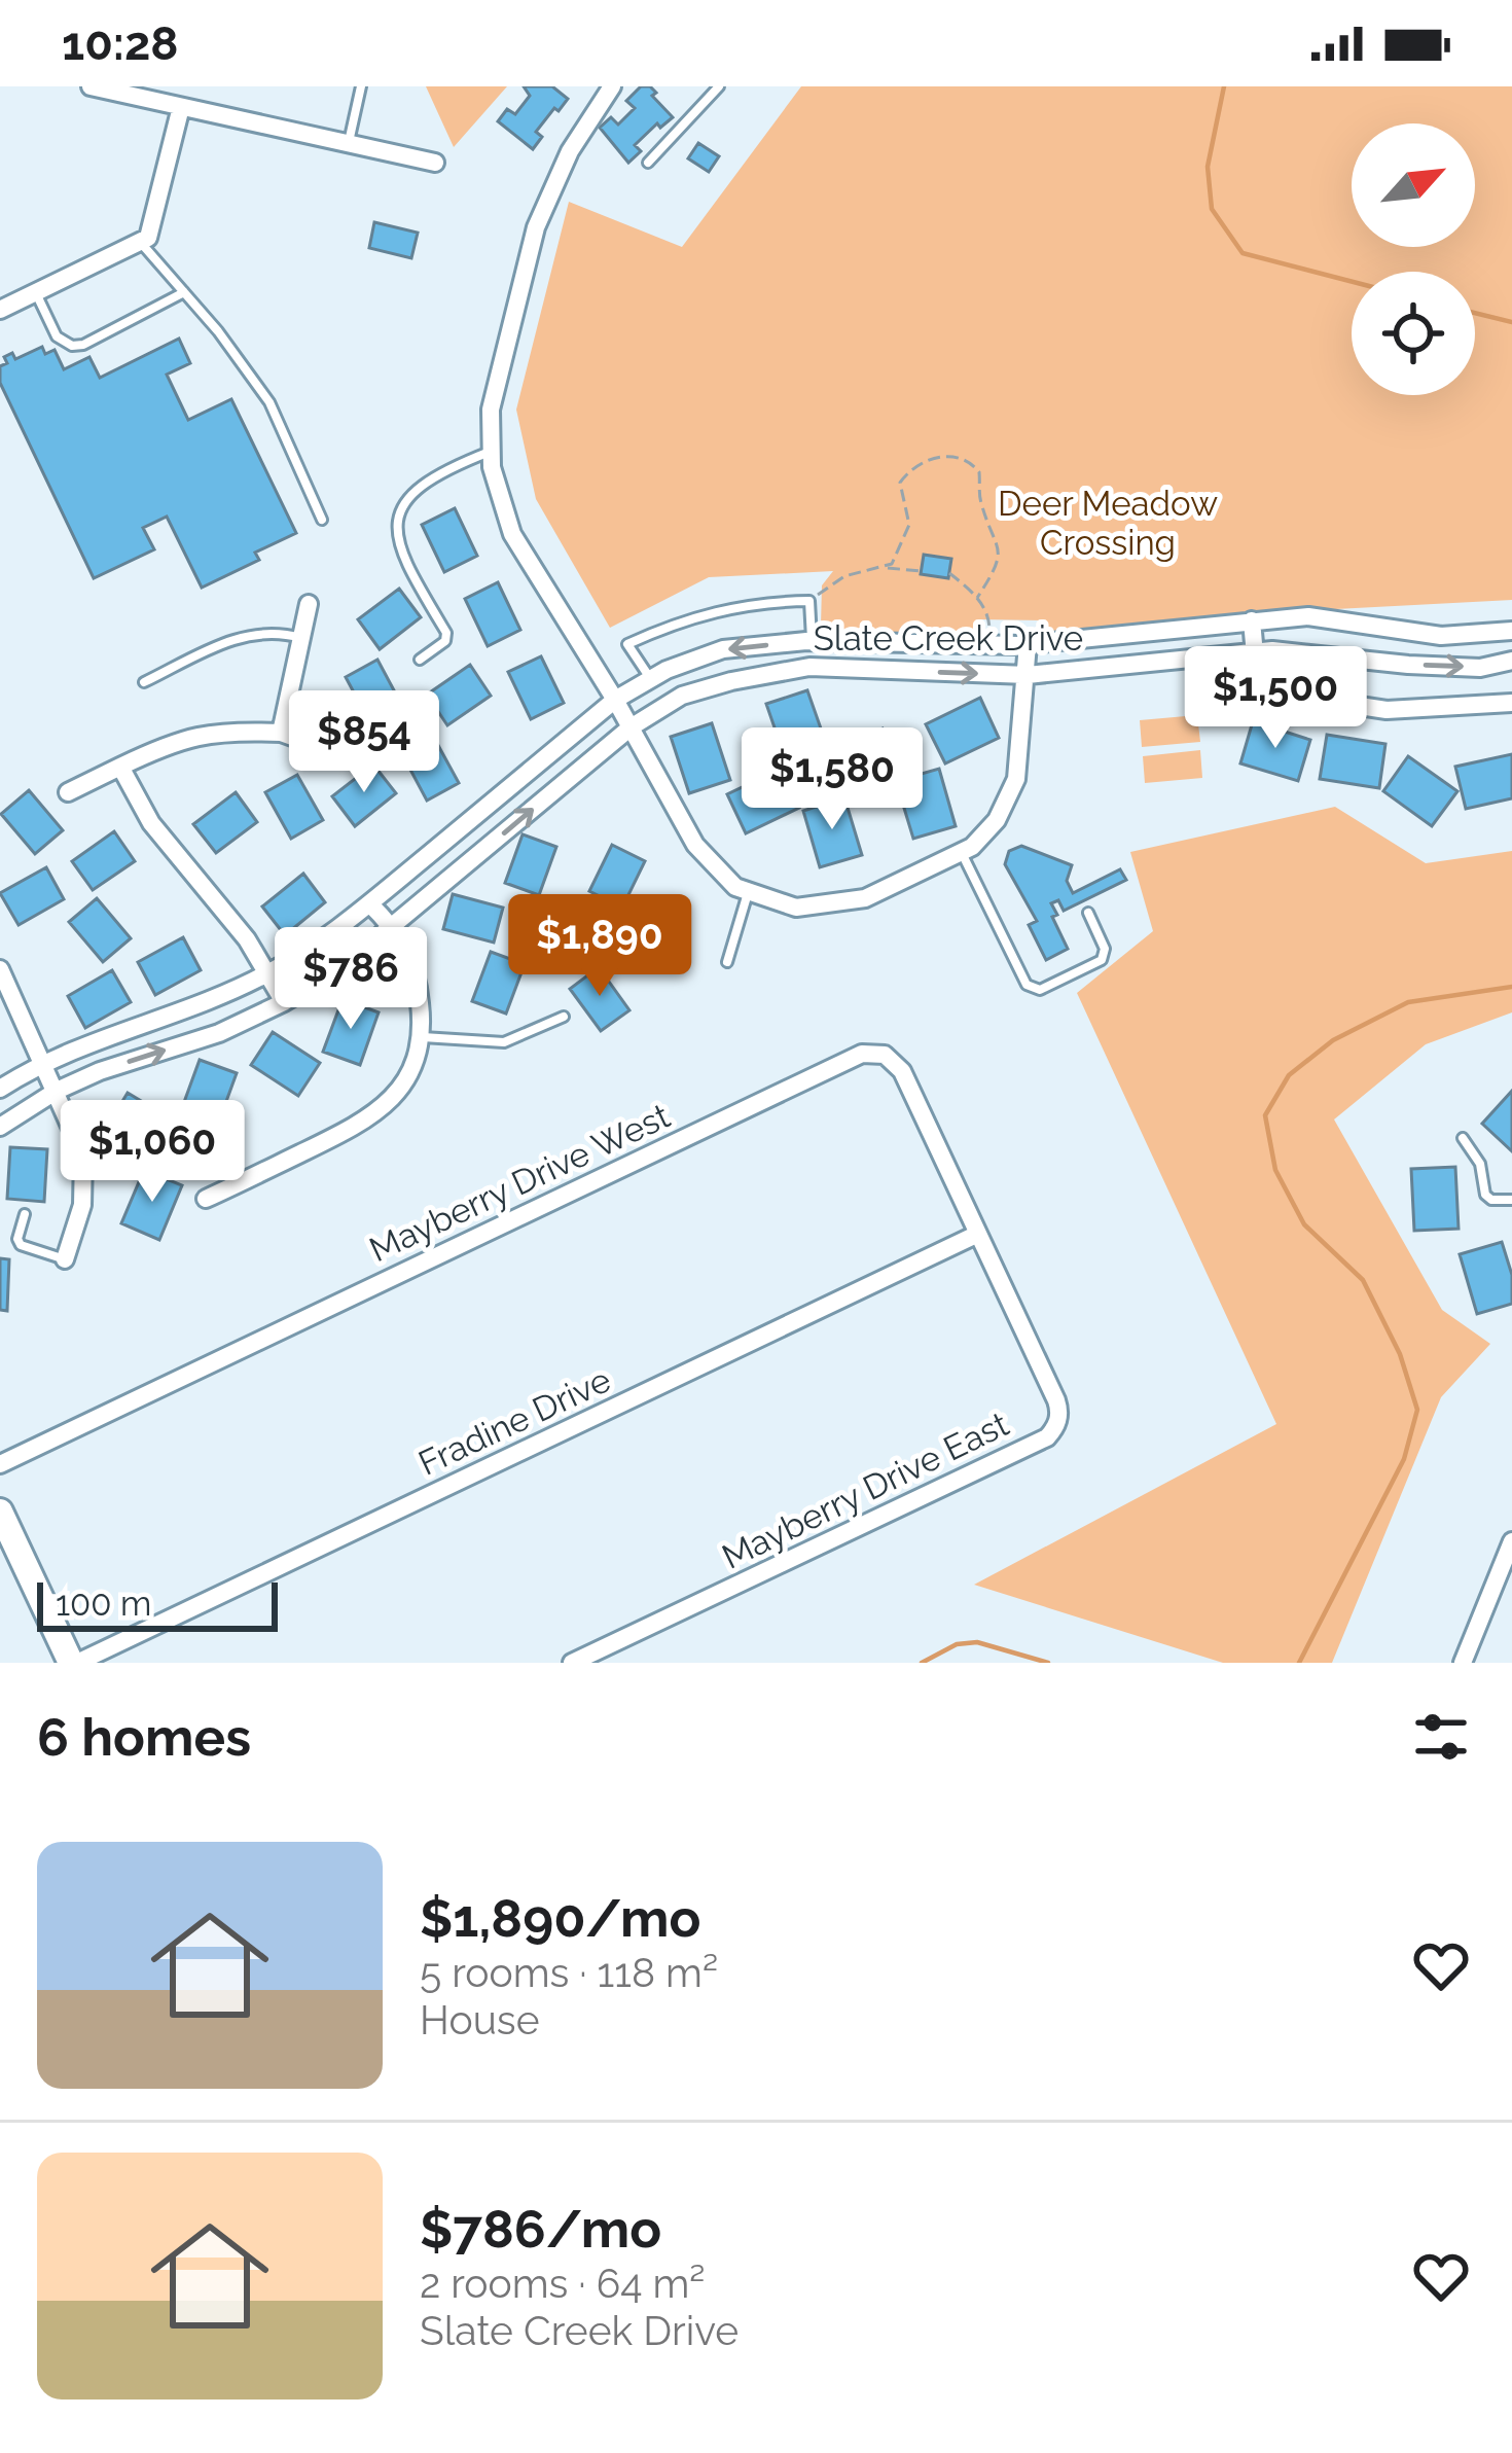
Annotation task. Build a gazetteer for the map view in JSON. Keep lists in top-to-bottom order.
{
  "streets": {
    "street": [
      "Slate Creek Drive",
      "Mayberry Drive West",
      "Fradine Drive",
      "Mayberry Drive East"
    ]
  },
  "crossings": [
    ["Mayberry Drive West", "Fradine Drive"],
    ["Mayberry Drive West", "Mayberry Drive East"],
    ["Fradine Drive", "Mayberry Drive East"]
  ],
  "parks": ["Deer Meadow Crossing"],
  "scale_bar": "100 m",
  "north": "top right",
  "page": {
    "status": "10:28",
    "price": [
      "$1,500",
      "$854",
      "$1,580",
      "$1,890",
      "$786",
      "$1,060"
    ],
    "scale": "100 m",
    "heading": "6 homes",
    "list": [
      {
        "name": "$1,890/mo",
        "note": "5 rooms · 118 m² · House"
      },
      {
        "name": "$786/mo",
        "note": "2 rooms · 64 m² · Slate Creek Drive"
      }
    ]
  }
}
